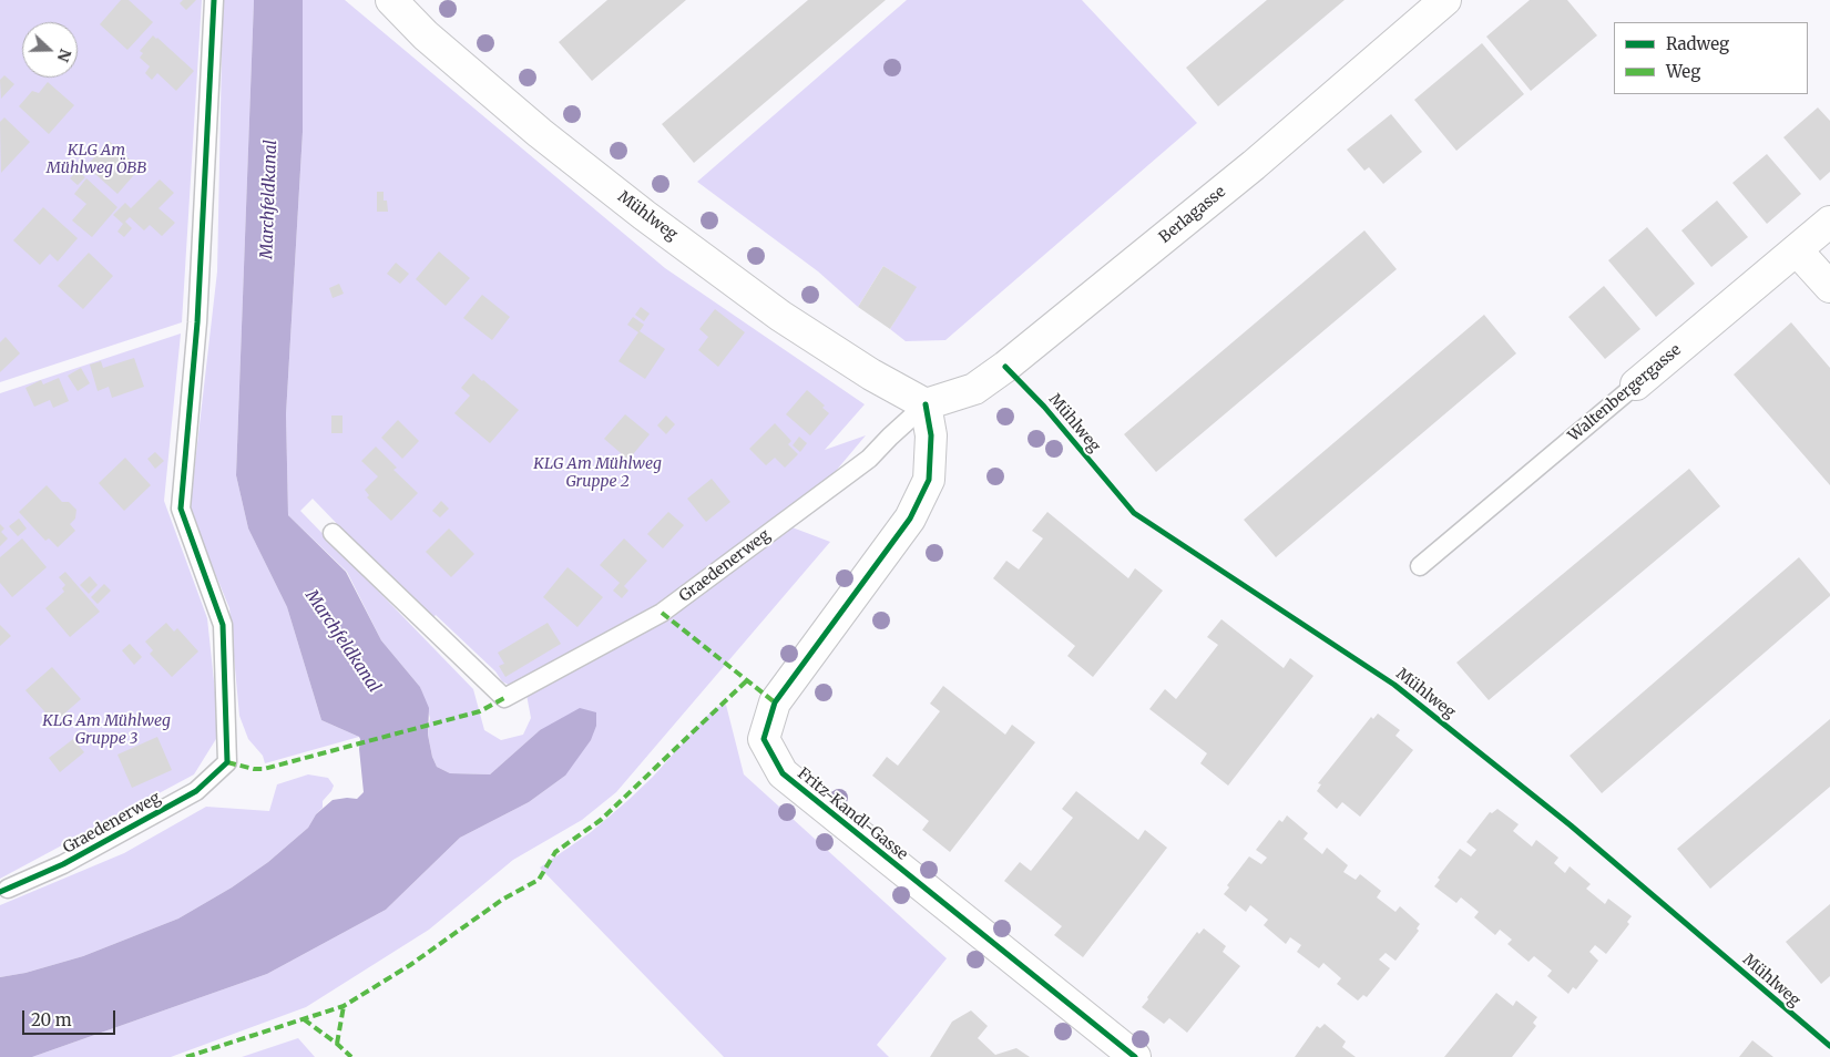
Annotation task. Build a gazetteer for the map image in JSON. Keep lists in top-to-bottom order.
{
  "streets": {
    "street": [
      "Berlagasse",
      "Mühlweg",
      "Waltenbergergasse",
      "Fritz-Kandl-Gasse"
    ],
    "lane": ["Graedenerweg"]
  },
  "crossings": [
    ["Berlagasse", "Mühlweg"],
    ["Berlagasse", "Graedenerweg"],
    ["Berlagasse", "Fritz-Kandl-Gasse"],
    ["Mühlweg", "Graedenerweg"],
    ["Mühlweg", "Fritz-Kandl-Gasse"],
    ["Graedenerweg", "Fritz-Kandl-Gasse"]
  ],
  "water": ["Marchfeldkanal"],
  "parks": ["KLG Am Mühlweg ÖBB", "KLG Am Mühlweg Gruppe 2", "KLG Am Mühlweg Gruppe 3"],
  "legend": ["Radweg", "Weg"],
  "scale_bar": "20 m",
  "north": "right"
}
